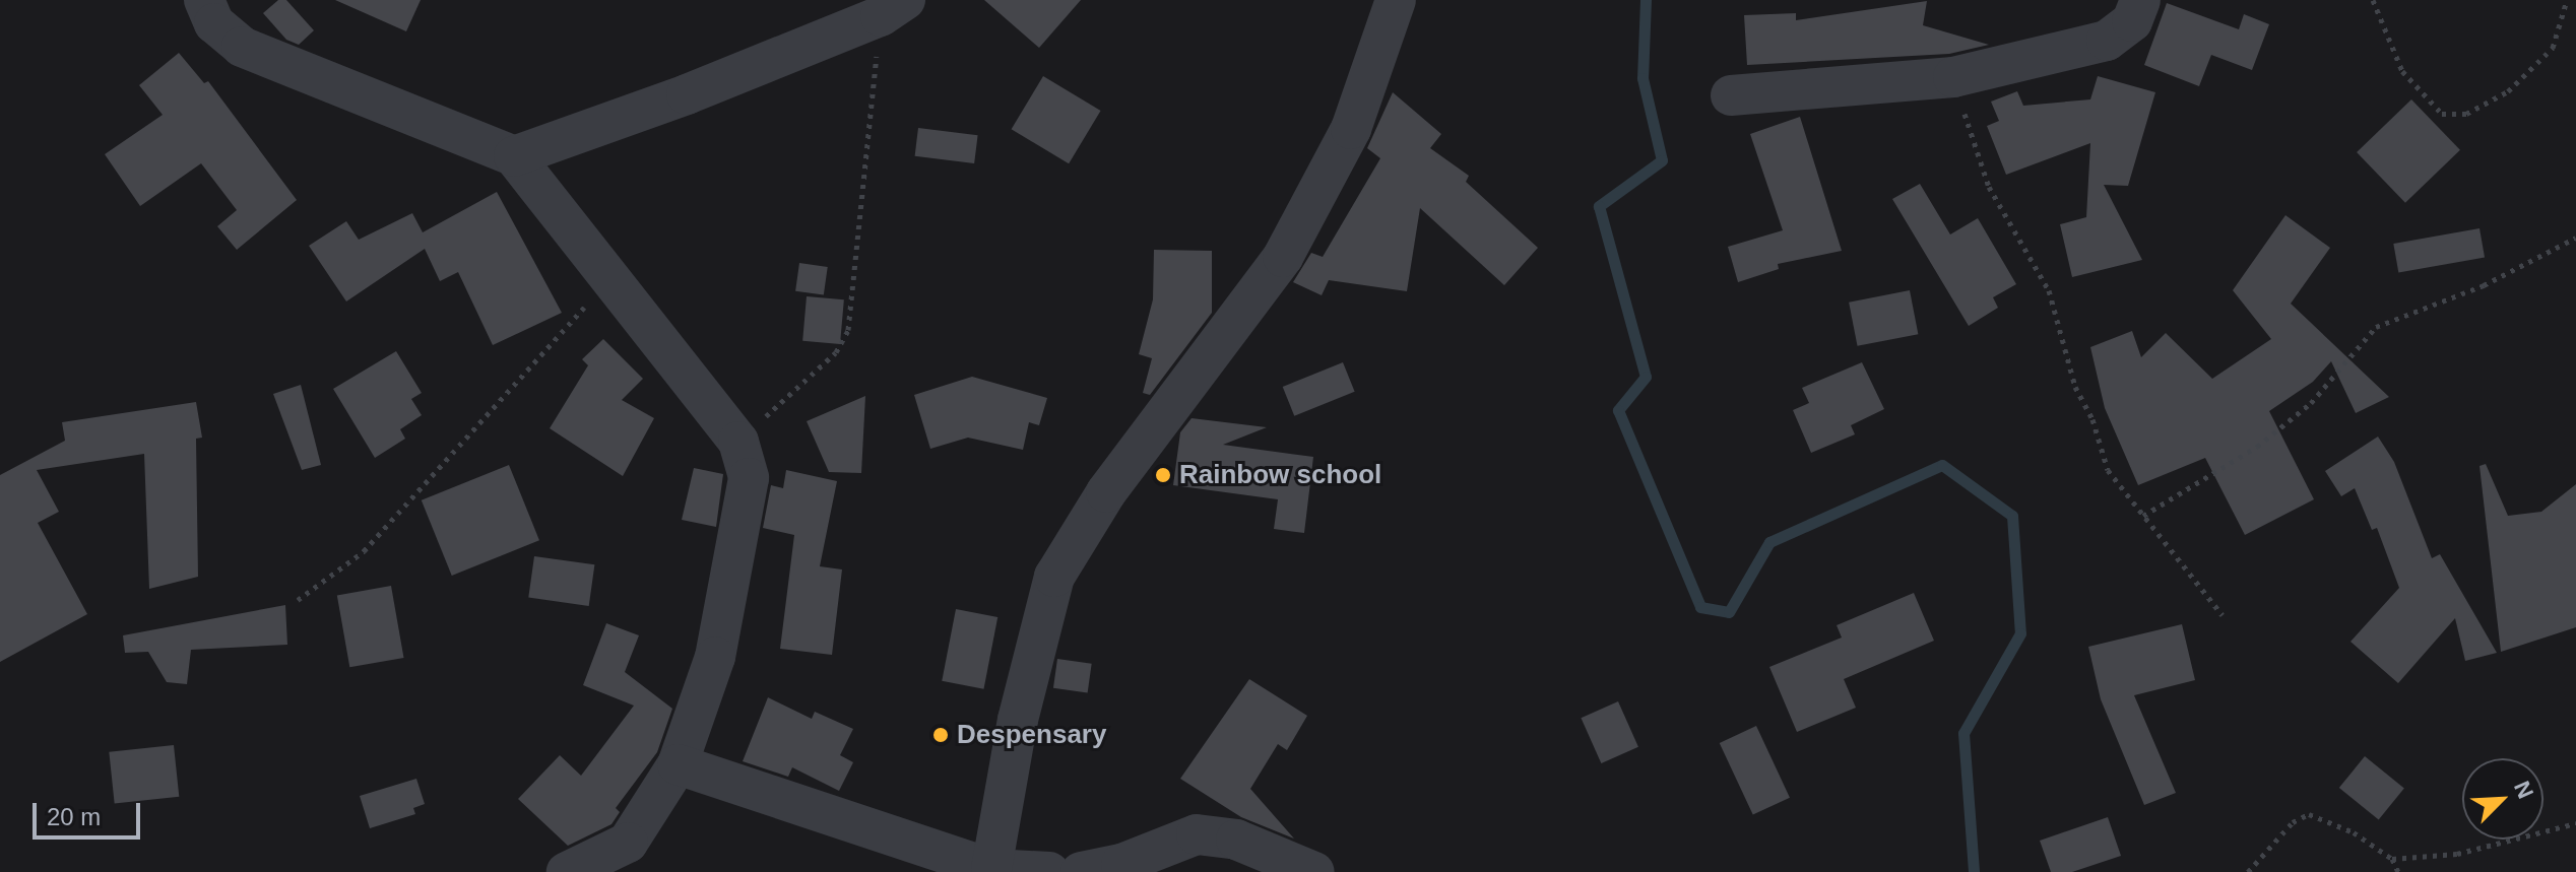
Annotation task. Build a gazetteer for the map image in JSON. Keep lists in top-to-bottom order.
{
  "places": ["Rainbow school", "Despensary"],
  "scale_bar": "20 m",
  "north": "top right"
}
